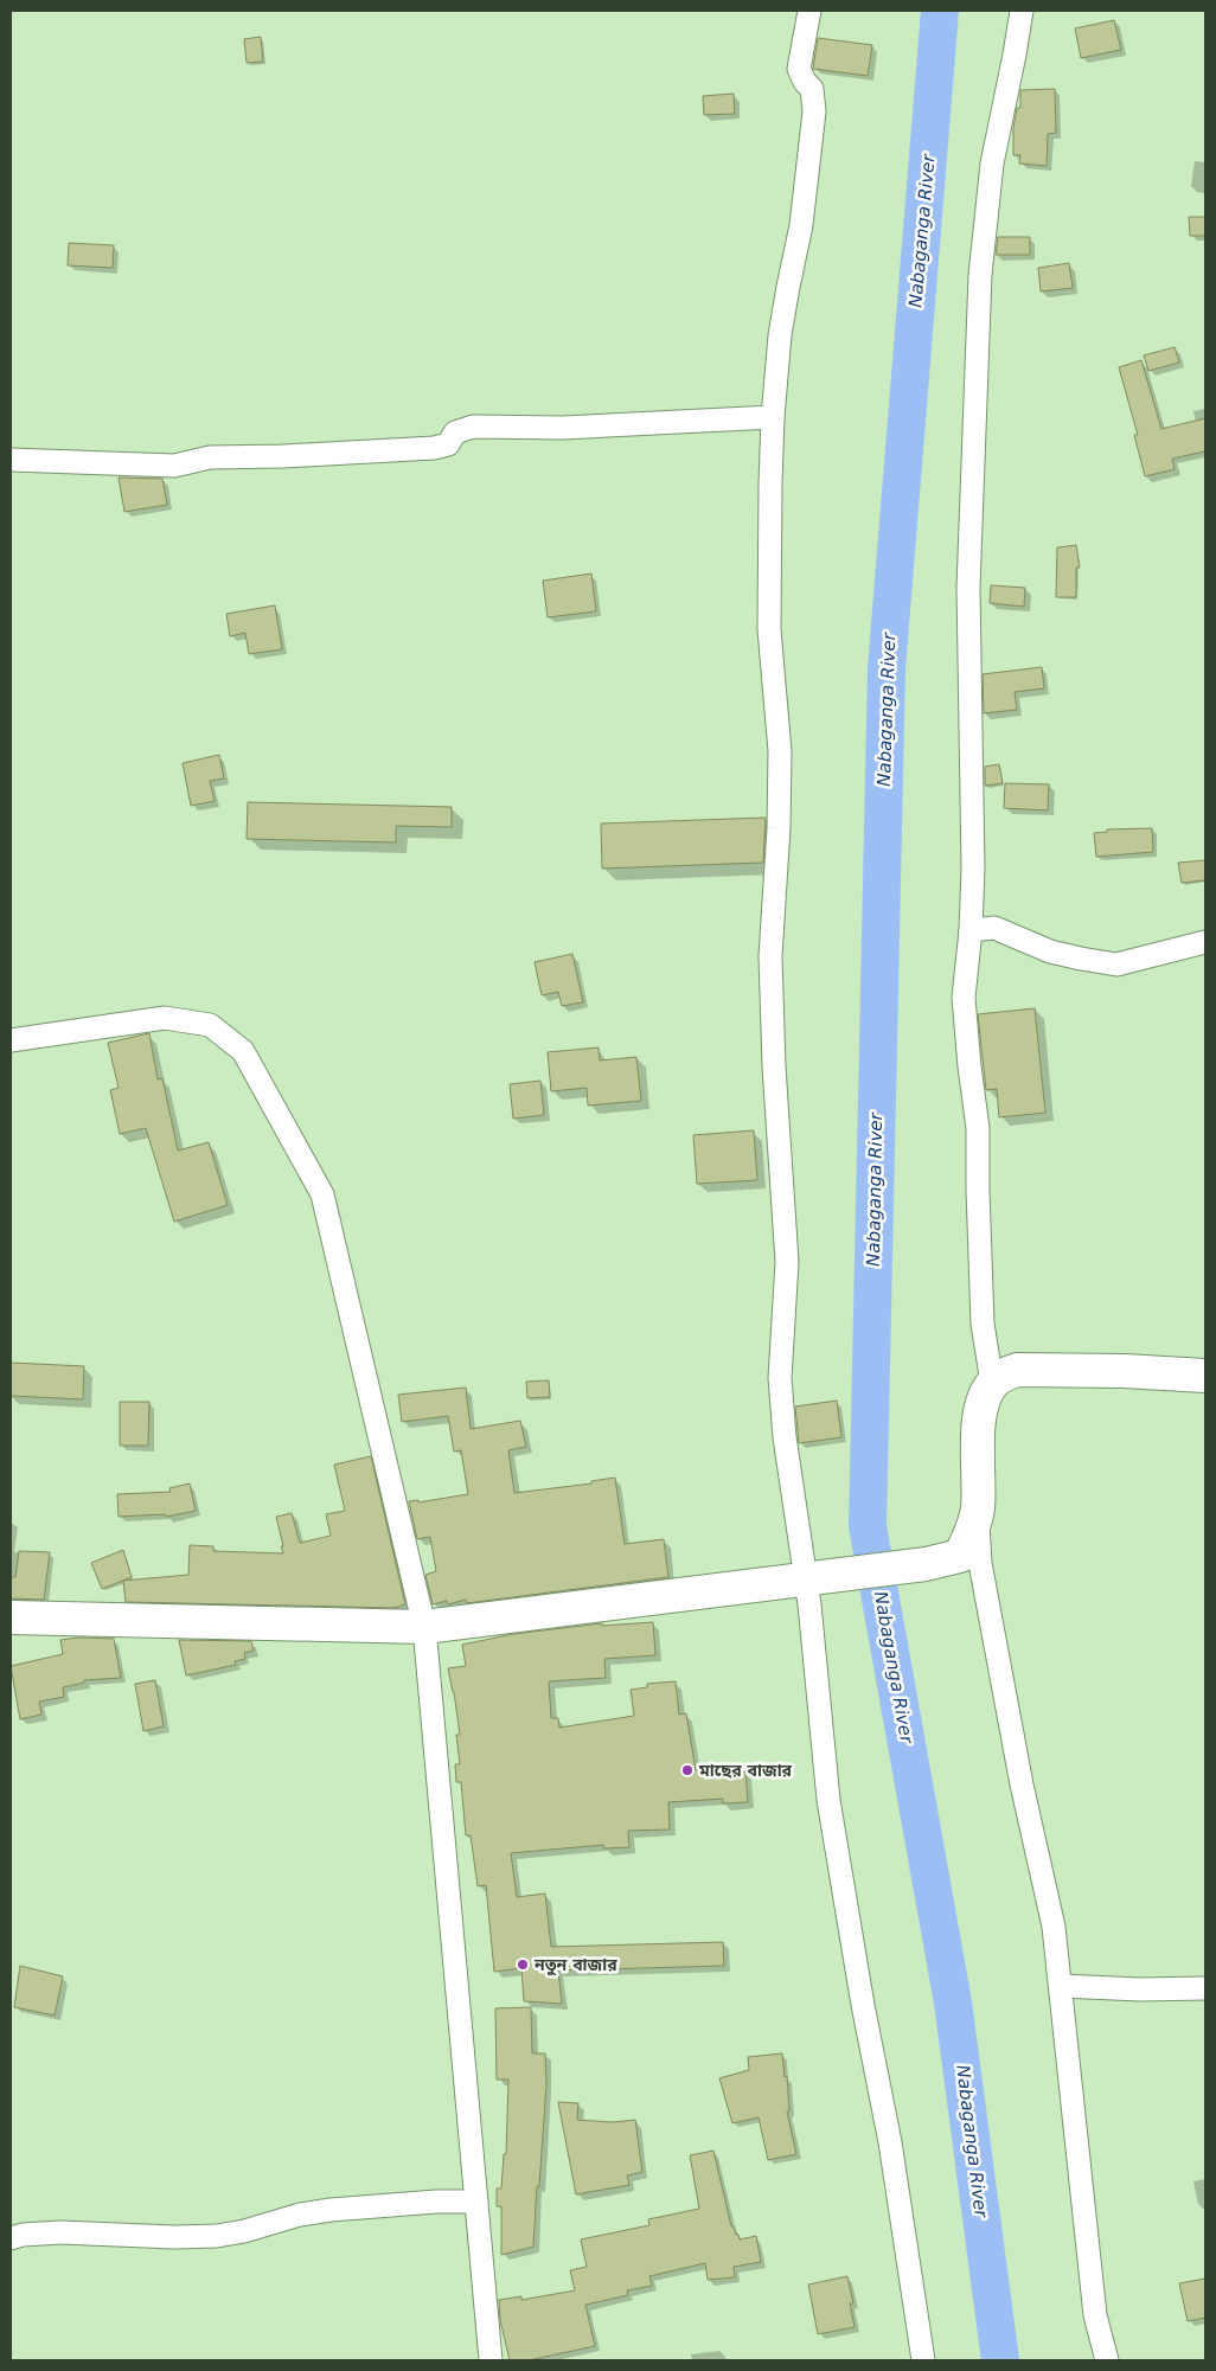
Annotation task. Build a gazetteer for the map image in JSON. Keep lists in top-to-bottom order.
{
  "water": ["Nabaganga River"],
  "places": ["মাছের বাজার", "নতুন বাজার"]
}
